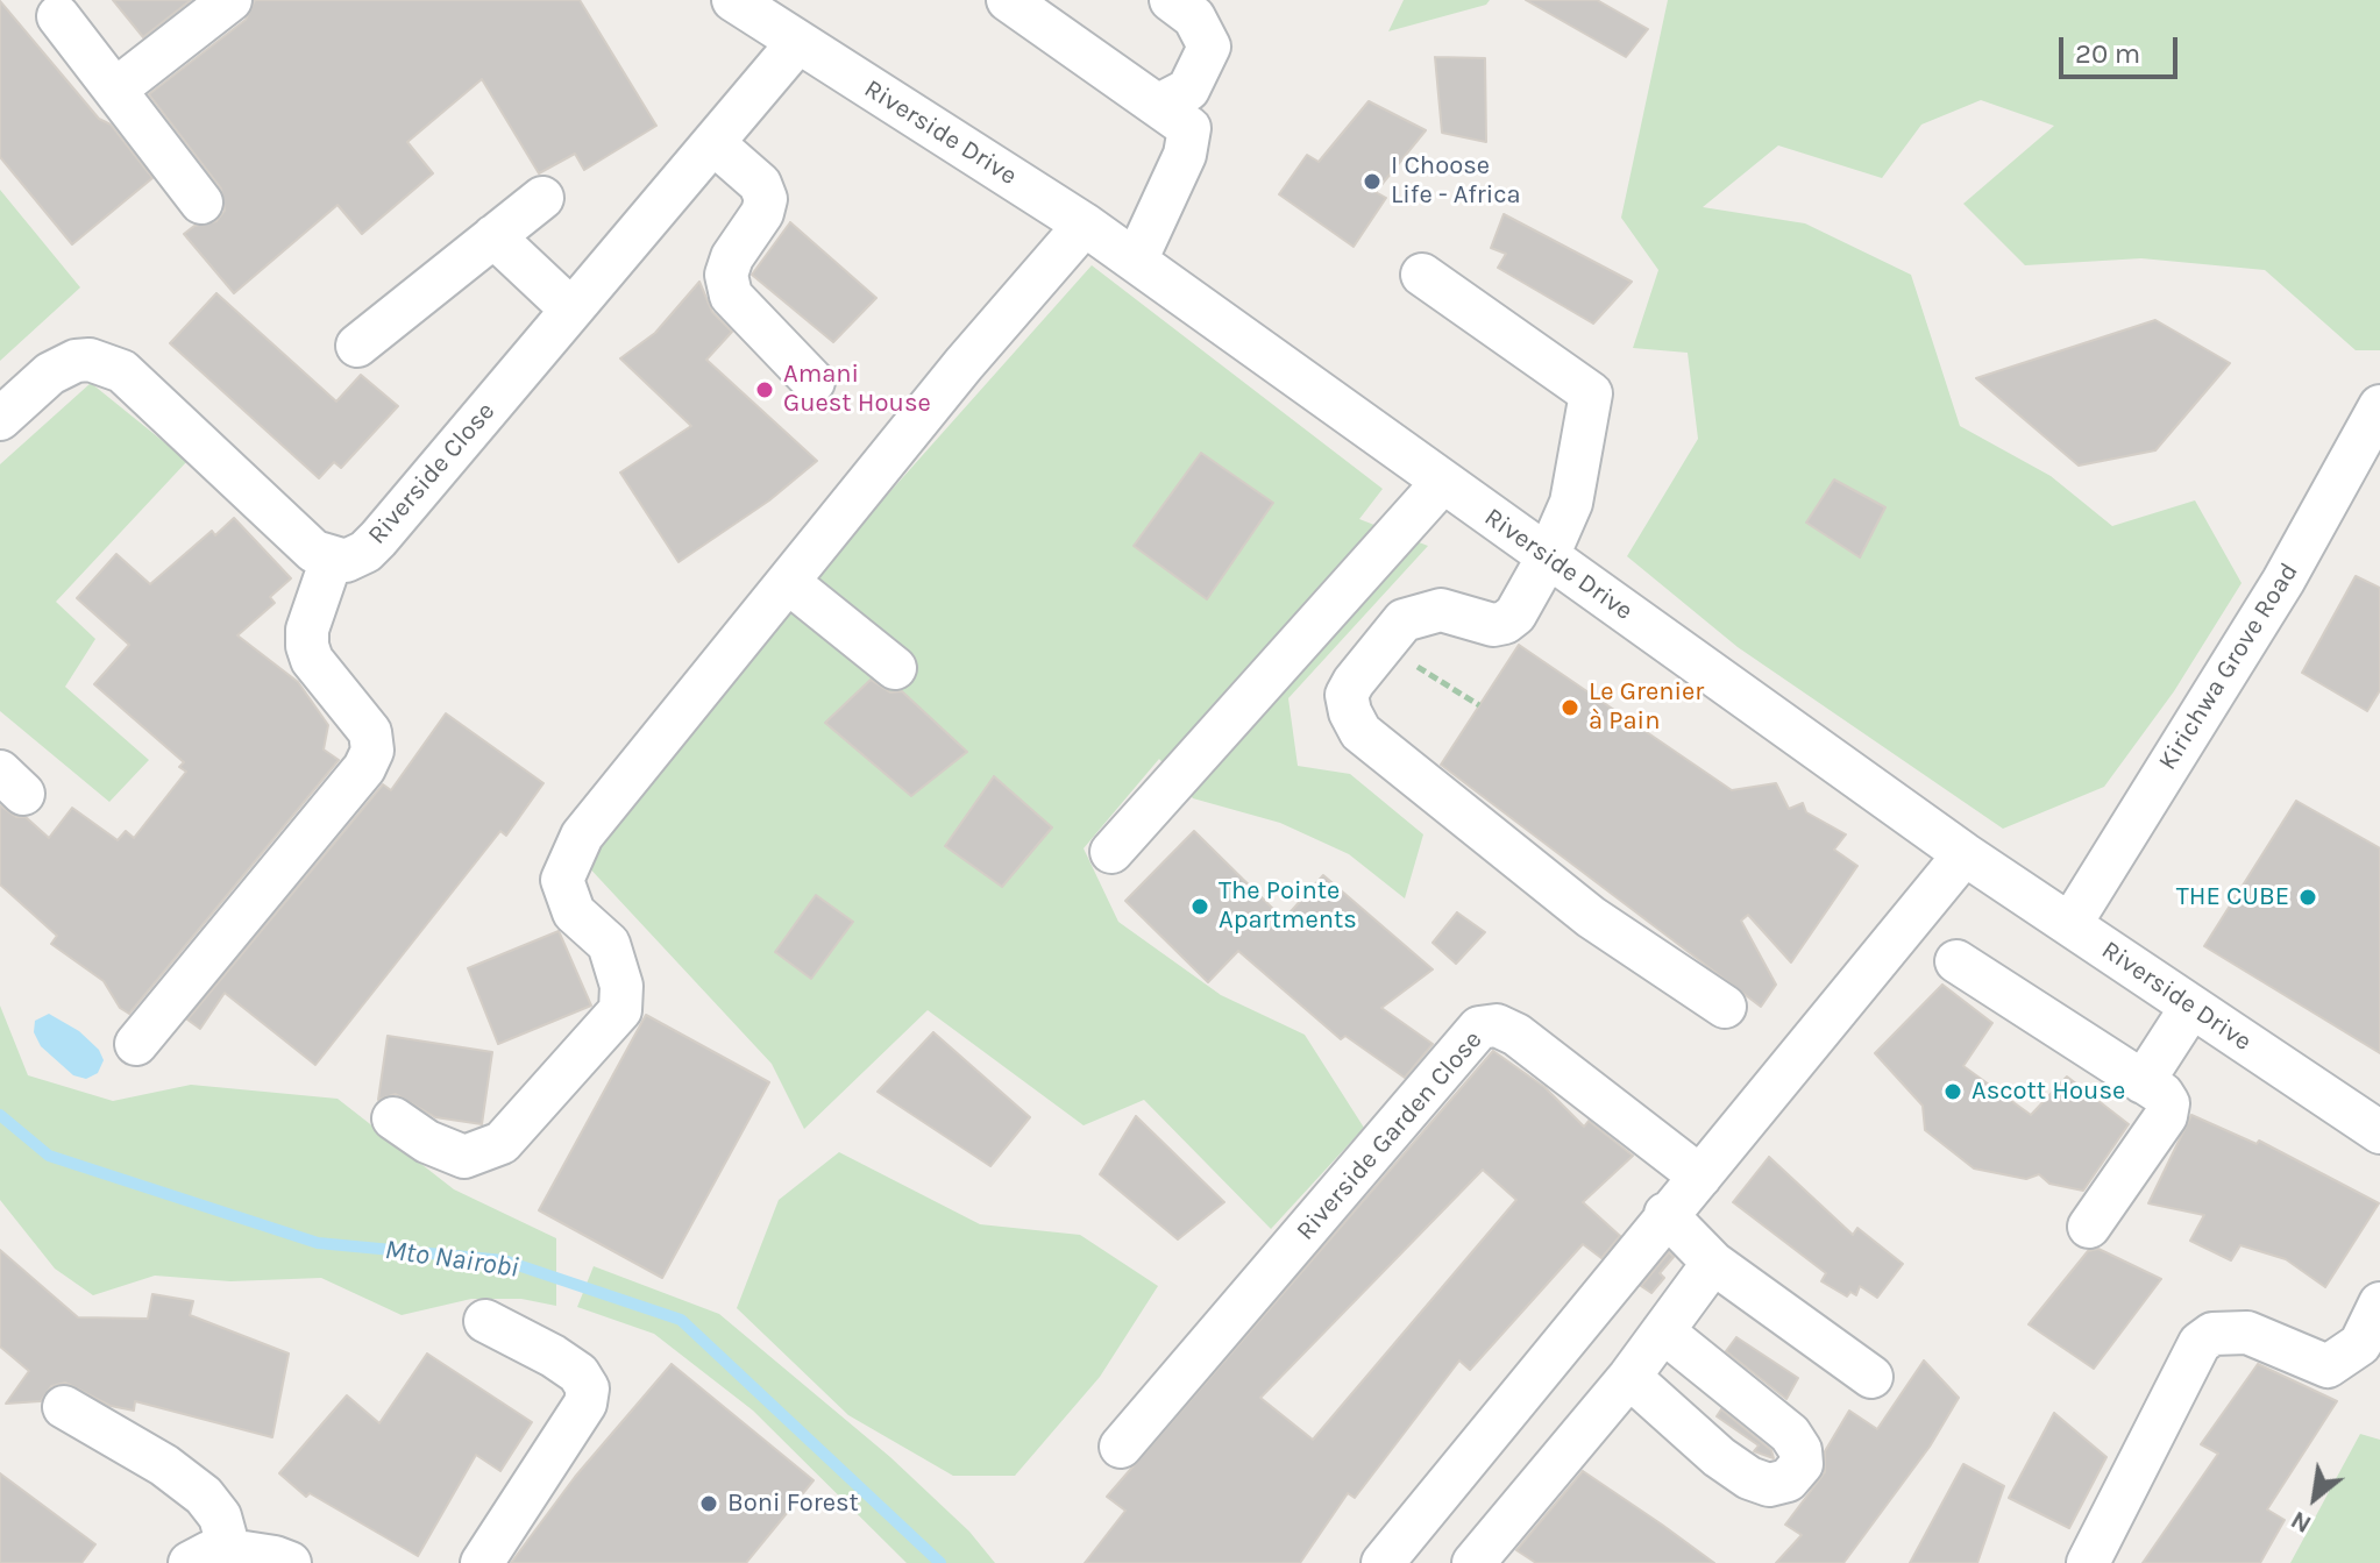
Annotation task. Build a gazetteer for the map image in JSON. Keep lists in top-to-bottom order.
{
  "streets": {
    "street": [
      "Riverside Drive",
      "Riverside Close",
      "Kirichwa Grove Road",
      "Riverside Garden Close"
    ]
  },
  "crossings": [
    ["Riverside Drive", "Riverside Close"],
    ["Riverside Drive", "Kirichwa Grove Road"]
  ],
  "water": ["Mto Nairobi"],
  "places": [
    "I Choose Life - Africa",
    "Amani Guest House",
    "Le Grenier à Pain",
    "THE CUBE",
    "The Pointe Apartments",
    "Ascott House",
    "Boni Forest"
  ],
  "scale_bar": "20 m",
  "north": "bottom left"
}
